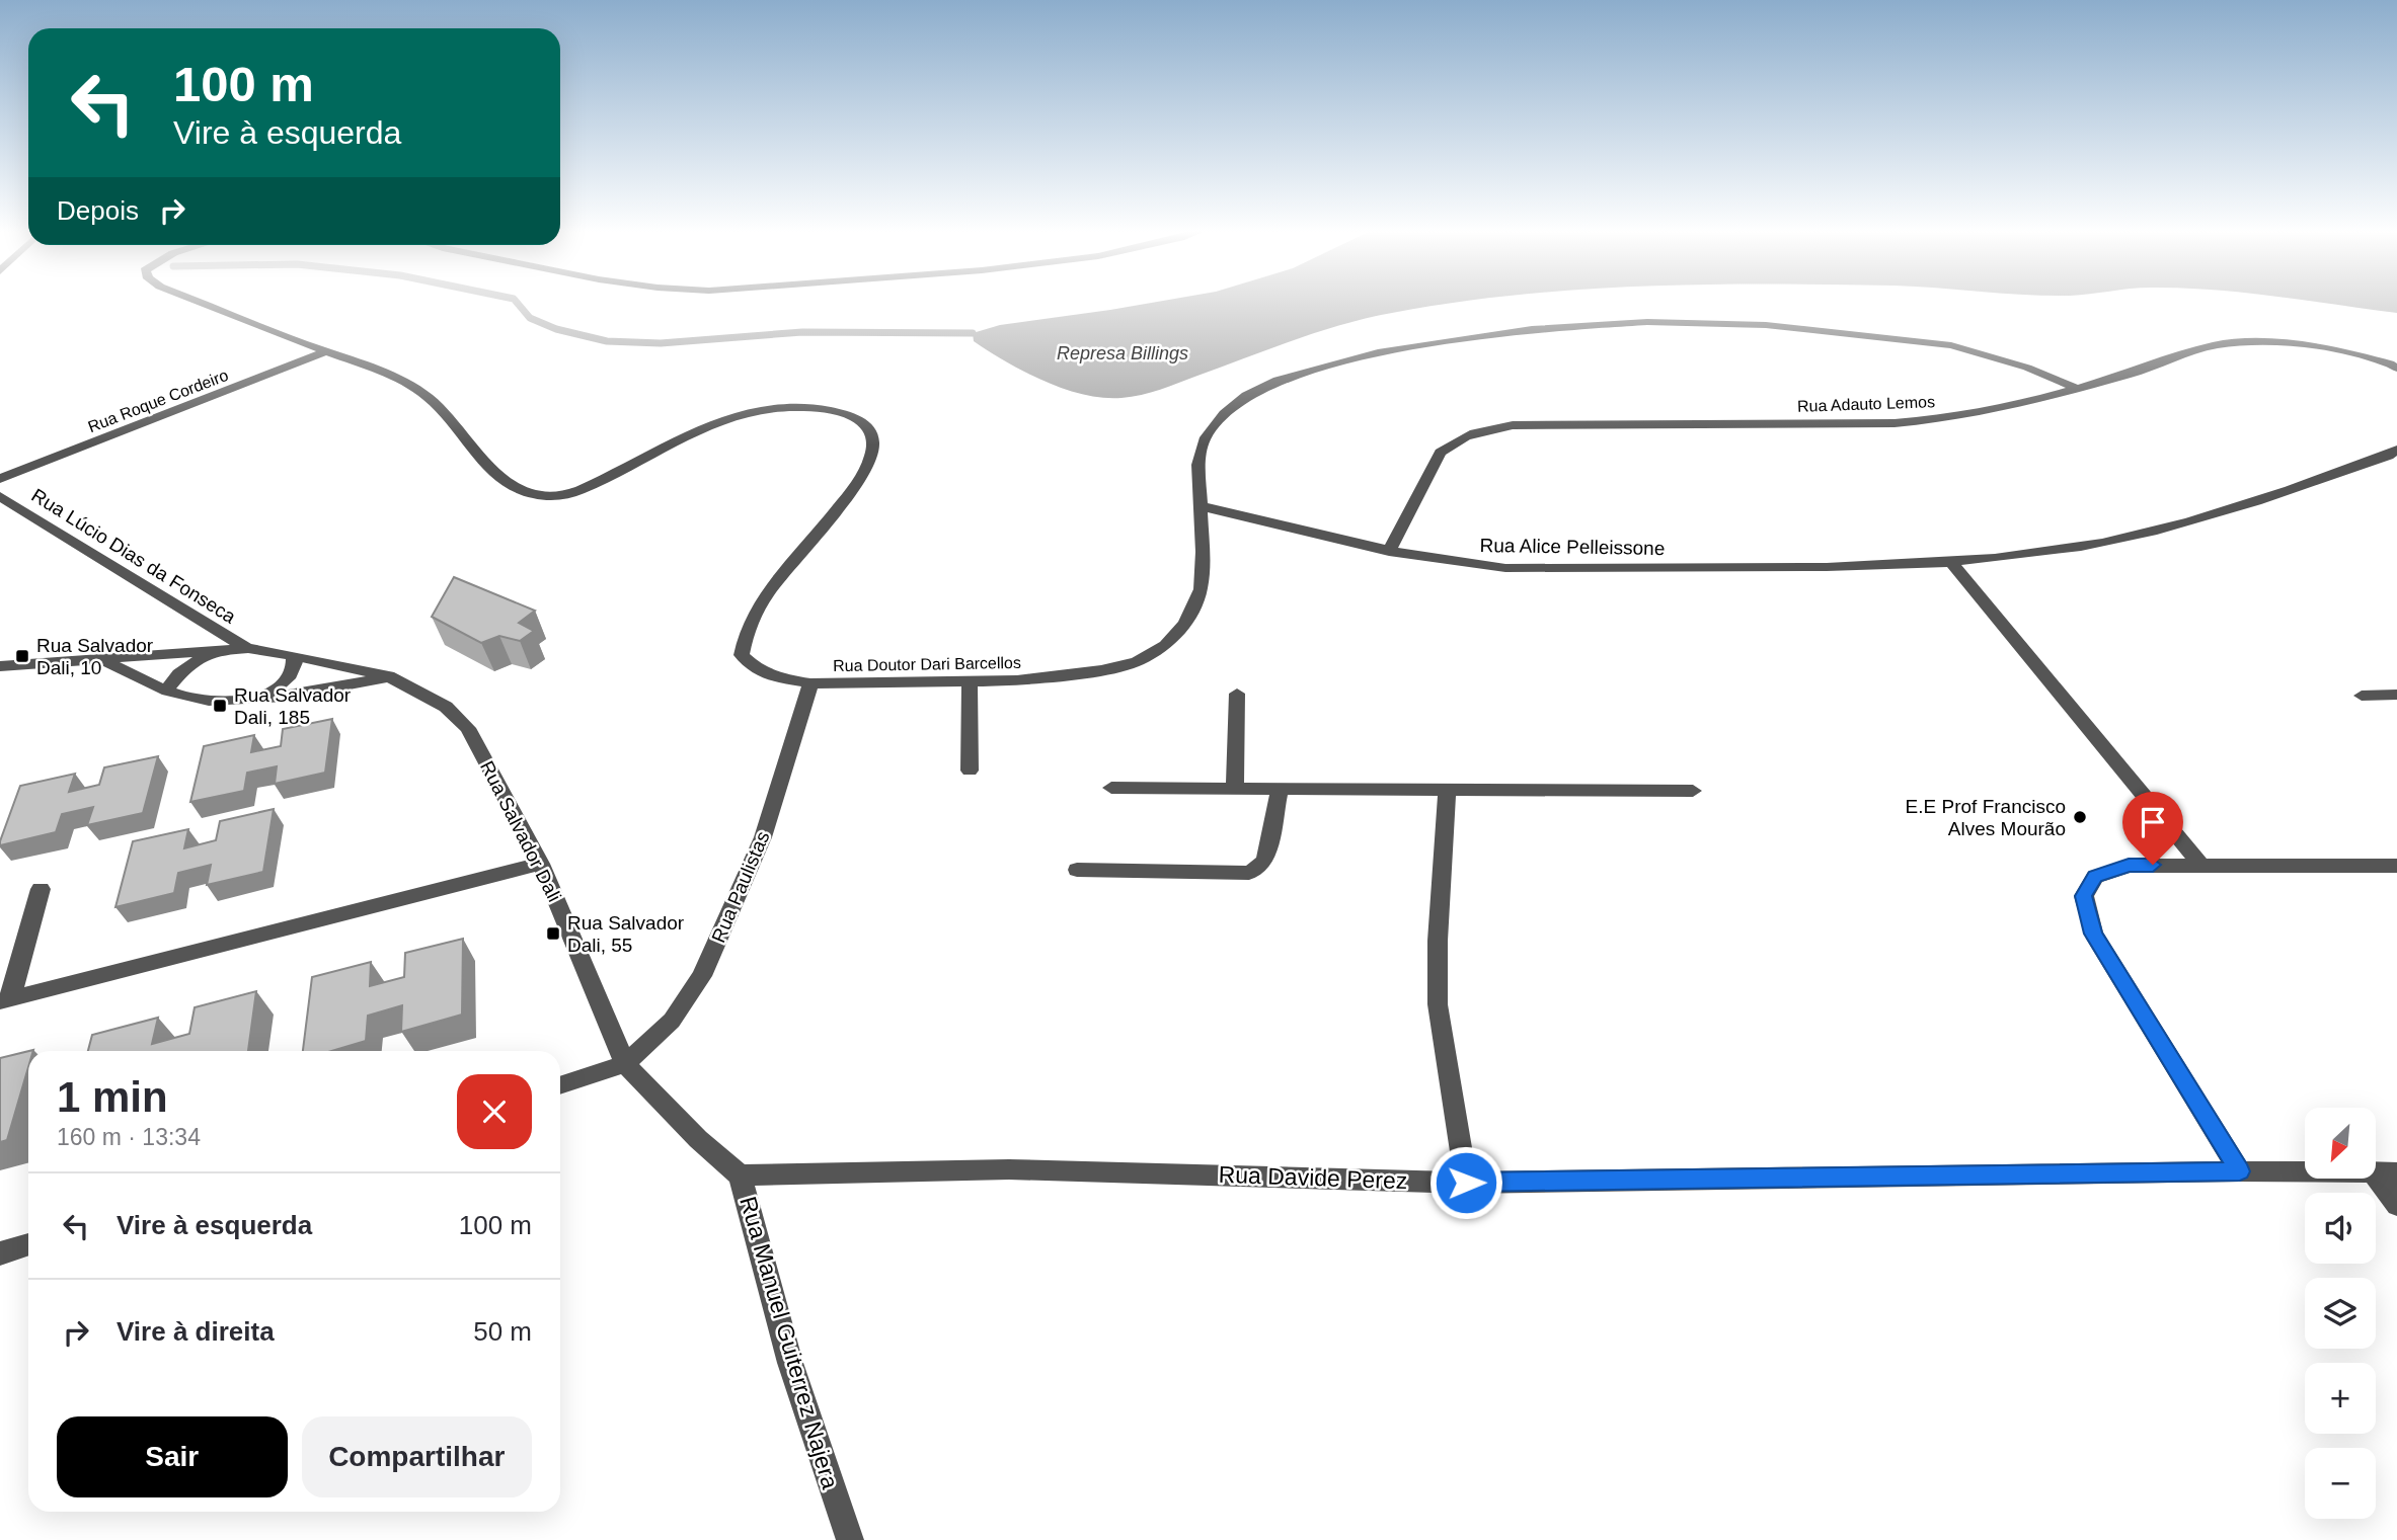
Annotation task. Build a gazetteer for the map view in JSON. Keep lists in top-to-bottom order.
{
  "streets": {
    "street": [
      "Rua Roque Cordeiro",
      "Rua Adauto Lemos",
      "Rua Alice Pelleissone",
      "Rua Lúcio Dias da Fonseca",
      "Rua Doutor Dari Barcellos",
      "Rua Salvador Dali",
      "Rua Paulistas",
      "Rua Davide Perez",
      "Rua Manuel Guiterrez Najera"
    ]
  },
  "crossings": [
    ["Rua Roque Cordeiro", "Rua Doutor Dari Barcellos"],
    ["Rua Adauto Lemos", "Rua Alice Pelleissone"],
    ["Rua Adauto Lemos", "Rua Doutor Dari Barcellos"],
    ["Rua Alice Pelleissone", "Rua Doutor Dari Barcellos"],
    ["Rua Lúcio Dias da Fonseca", "Rua Salvador Dali"],
    ["Rua Doutor Dari Barcellos", "Rua Paulistas"],
    ["Rua Salvador Dali", "Rua Paulistas"],
    ["Rua Salvador Dali", "Rua Manuel Guiterrez Najera"],
    ["Rua Paulistas", "Rua Manuel Guiterrez Najera"],
    ["Rua Davide Perez", "Rua Manuel Guiterrez Najera"]
  ],
  "water": ["Represa Billings"],
  "places": {
    "transit": ["Rua Salvador Dali, 10", "Rua Salvador Dali, 185", "Rua Salvador Dali, 55"],
    "other": ["E.E Prof Francisco Alves Mourão"]
  },
  "north": "bottom left",
  "page": {
    "turn": ["100 m", "Vire à esquerda"],
    "then": "Depois",
    "heading": ["1 min", "160 m · 13:34"],
    "map_buttons": ["+", "−"],
    "list": [
      {
        "name": "Vire à esquerda",
        "value": "100 m"
      },
      {
        "name": "Vire à direita",
        "value": "50 m"
      }
    ],
    "buttons": ["Sair", "Compartilhar"]
  }
}
